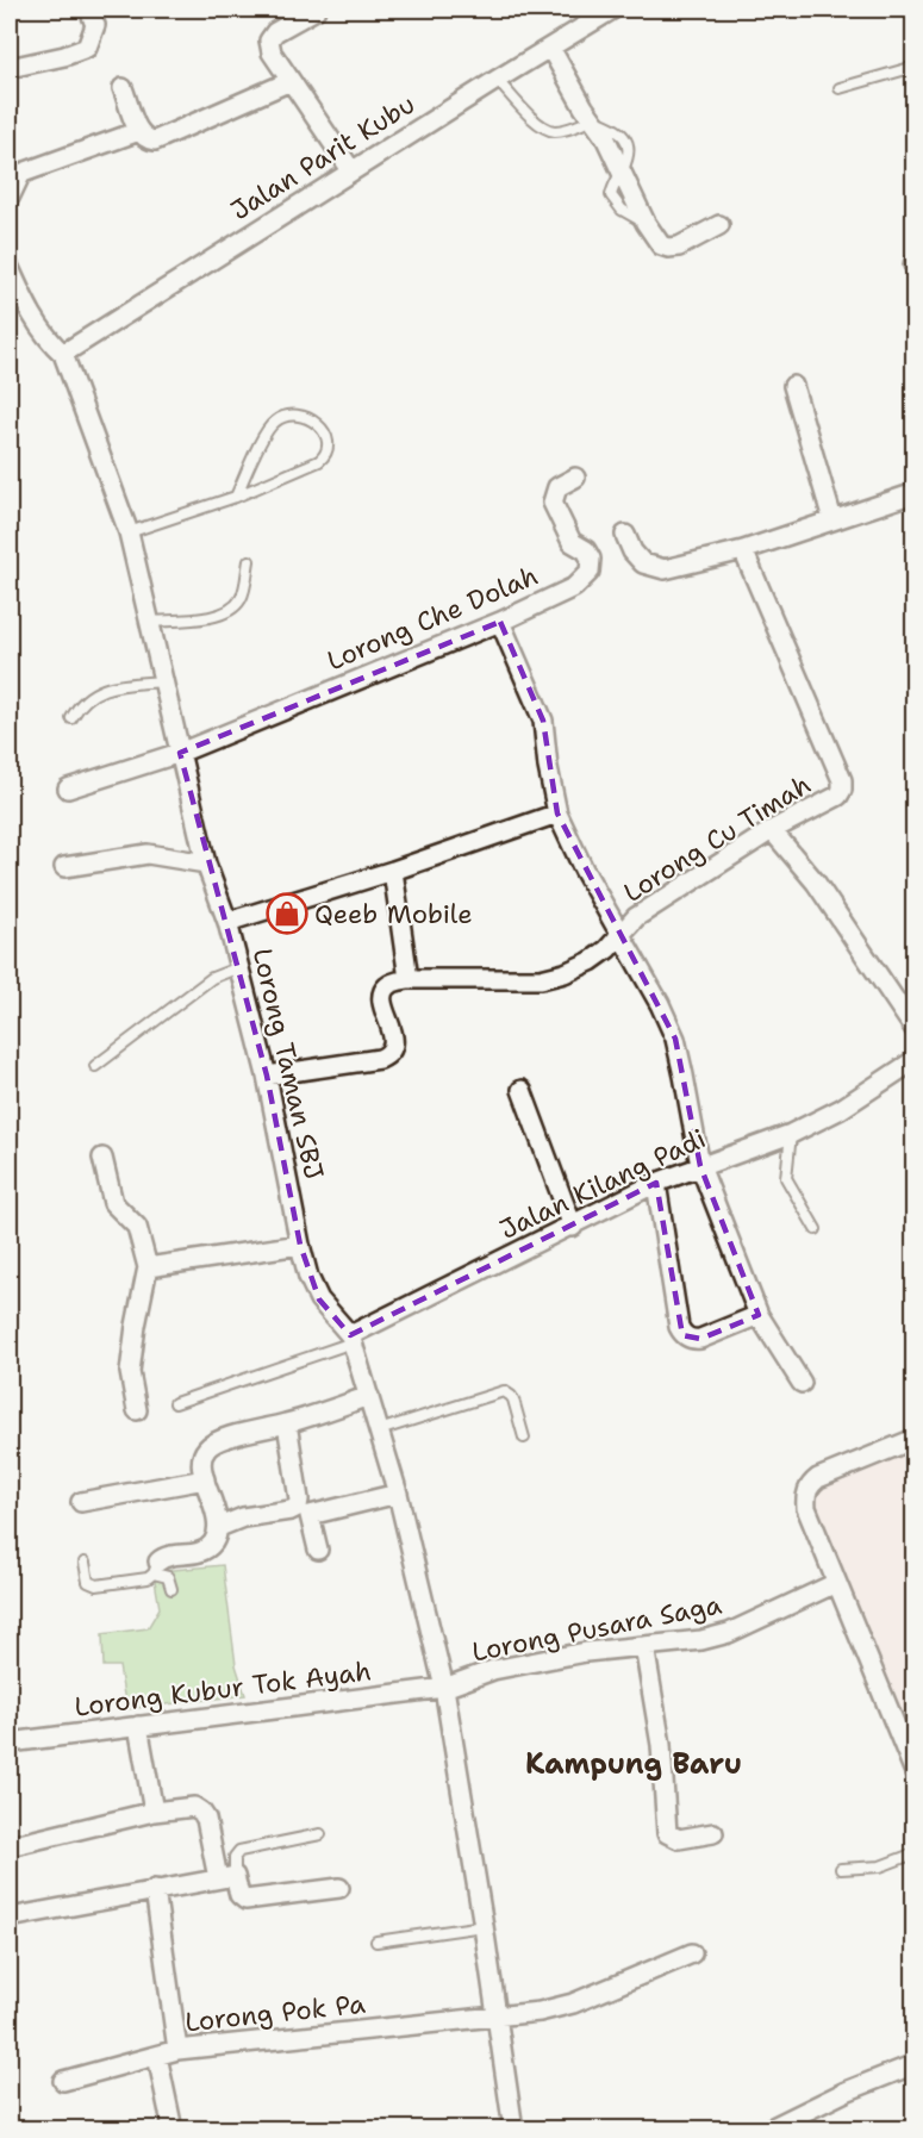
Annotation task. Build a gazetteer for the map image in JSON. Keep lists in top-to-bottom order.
{
  "streets": {
    "street": [
      "Jalan Parit Kubu",
      "Lorong Che Dolah",
      "Lorong Cu Timah",
      "Lorong Taman SBJ",
      "Jalan Kilang Padi",
      "Lorong Pusara Saga",
      "Lorong Kubur Tok Ayah",
      "Lorong Pok Pa"
    ]
  },
  "crossings": [
    ["Jalan Parit Kubu", "Lorong Taman SBJ"],
    ["Lorong Che Dolah", "Lorong Taman SBJ"],
    ["Lorong Taman SBJ", "Jalan Kilang Padi"],
    ["Lorong Pusara Saga", "Lorong Kubur Tok Ayah"]
  ],
  "districts": ["Kampung Baru"],
  "places": {
    "shop": ["Qeeb Mobile"]
  }
}
